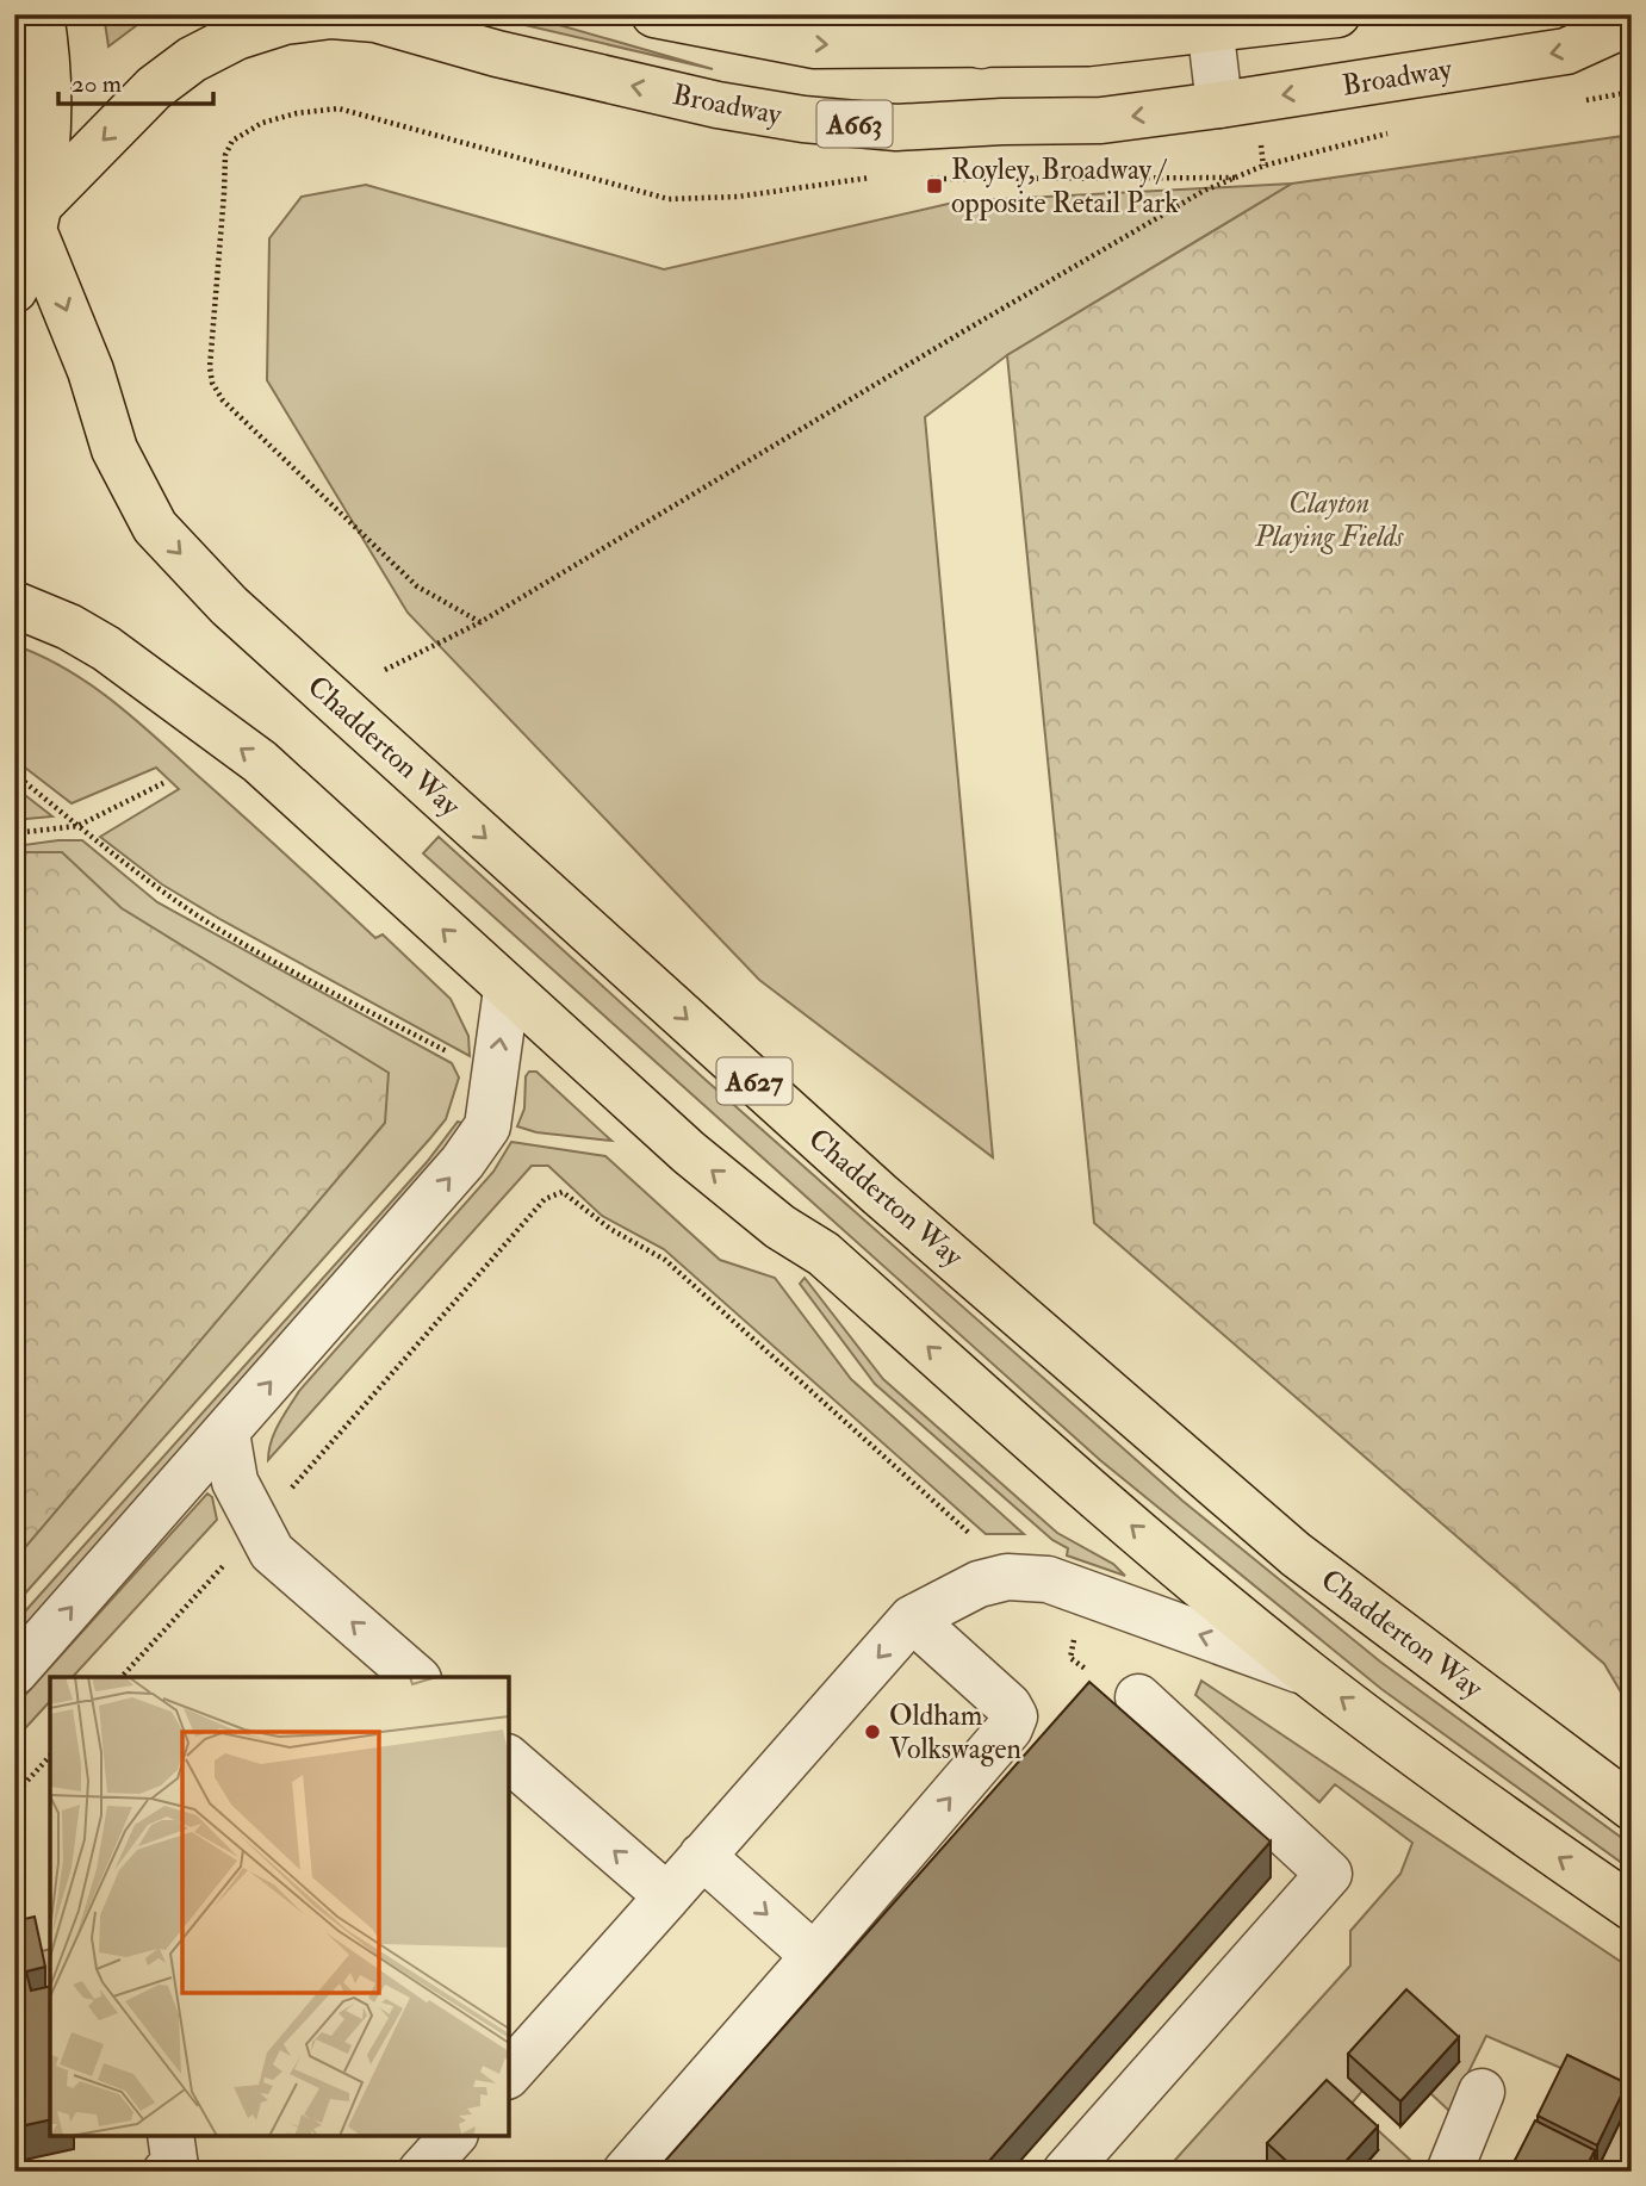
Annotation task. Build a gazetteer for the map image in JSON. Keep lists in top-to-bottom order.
{
  "streets": {
    "main road": [
      "Broadway",
      "A663",
      "Chadderton Way",
      "A627"
    ]
  },
  "crossings": [
    ["Broadway", "A663"],
    ["Broadway", "Chadderton Way"],
    ["A663", "Chadderton Way"]
  ],
  "parks": ["Clayton Playing Fields"],
  "places": {
    "transit": ["Royley, Broadway / opposite Retail Park"],
    "other": ["Oldham Volkswagen"]
  },
  "scale_bar": "20 m"
}
